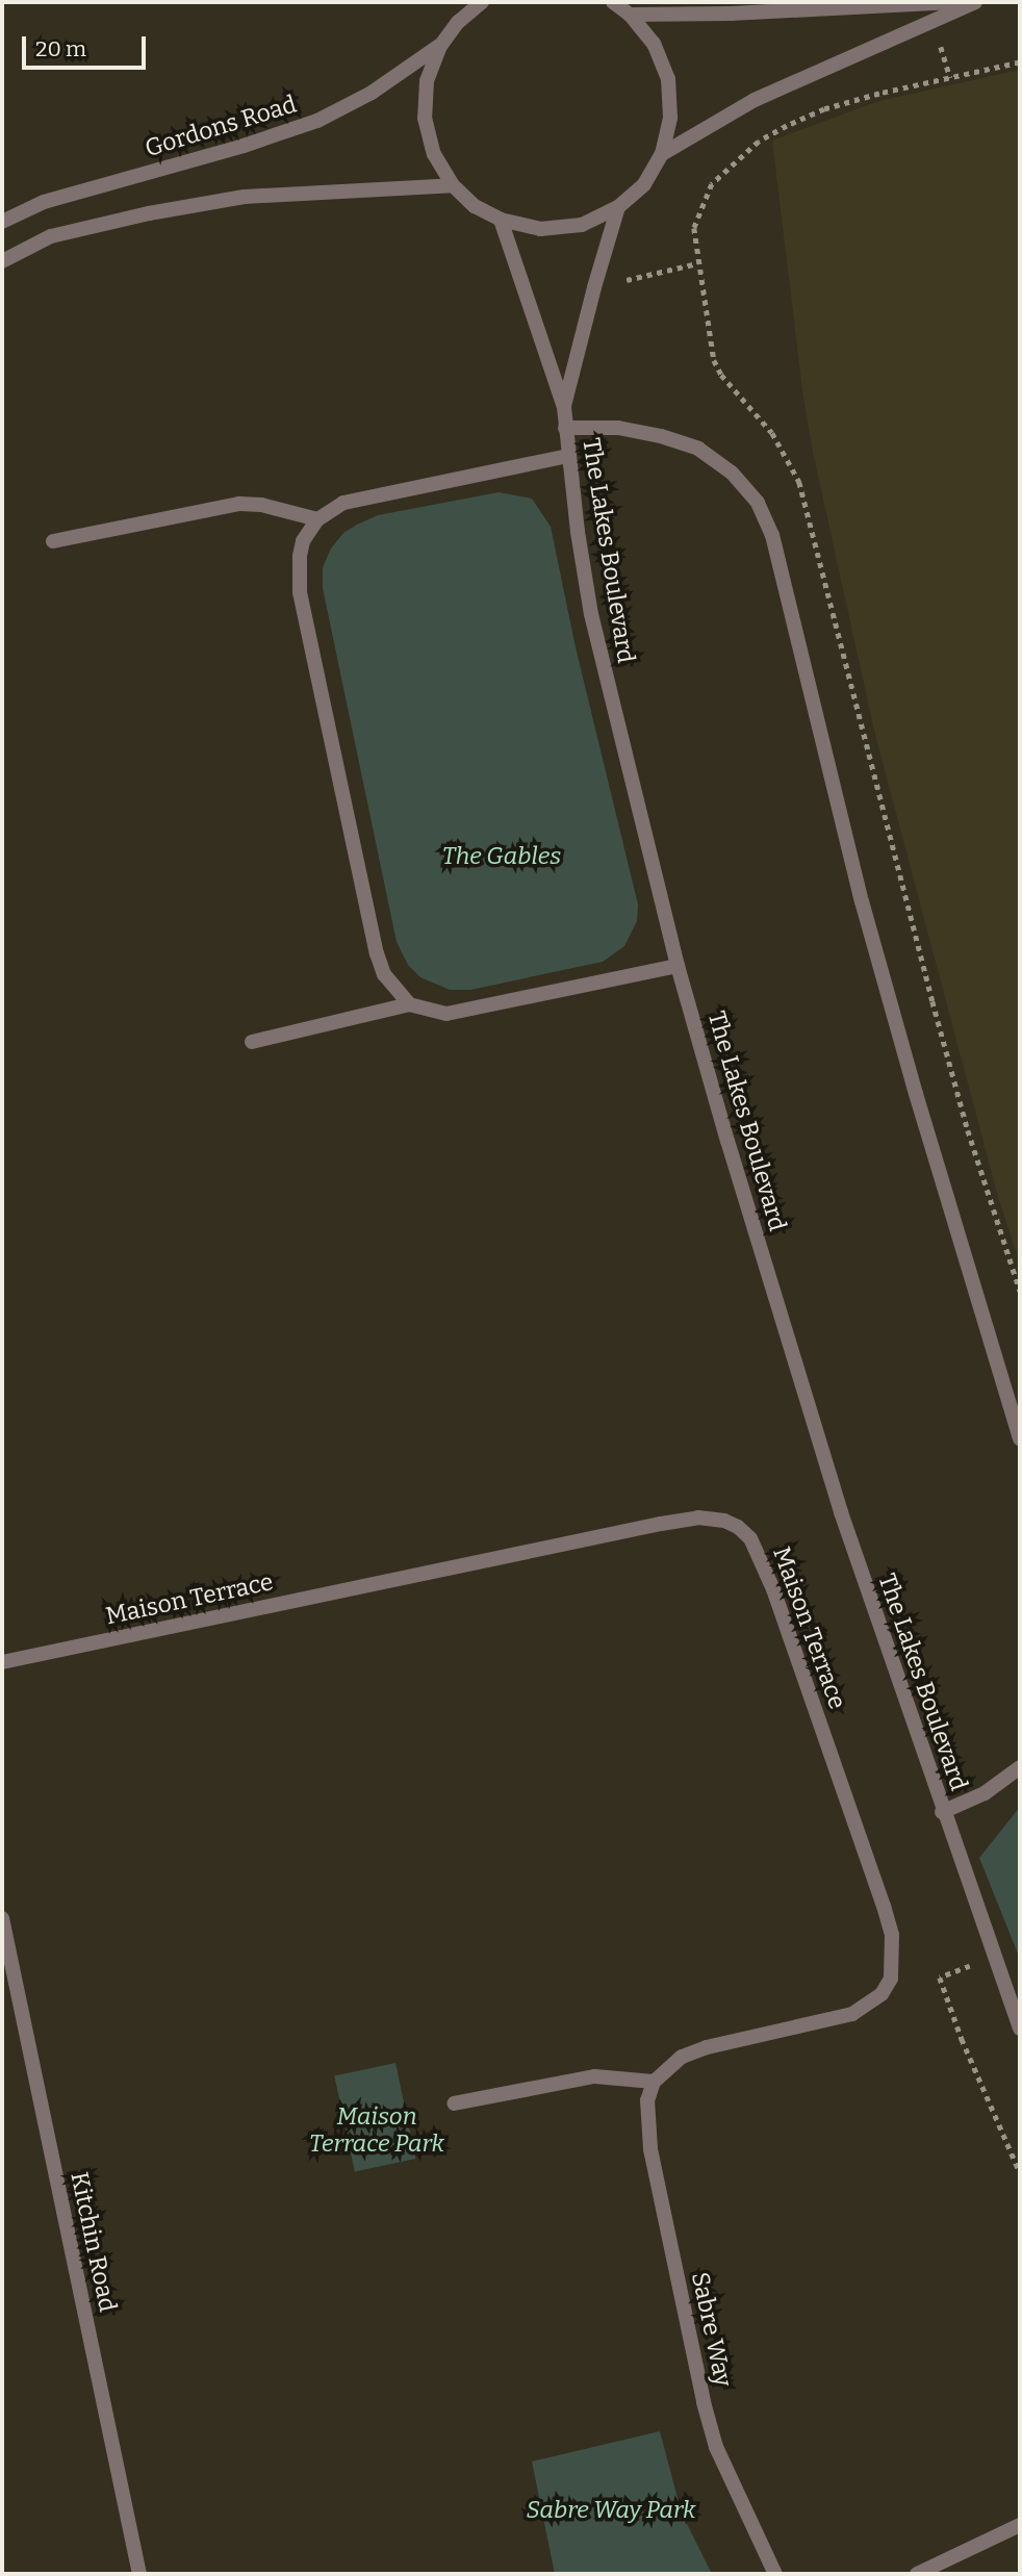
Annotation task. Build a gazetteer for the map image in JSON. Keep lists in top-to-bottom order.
{
  "streets": {
    "street": [
      "Gordons Road",
      "The Lakes Boulevard",
      "Maison Terrace",
      "Kitchin Road",
      "Sabre Way"
    ]
  },
  "crossings": [
    ["Maison Terrace", "Sabre Way"]
  ],
  "parks": ["The Gables", "Maison Terrace Park", "Sabre Way Park"],
  "scale_bar": "20 m"
}
